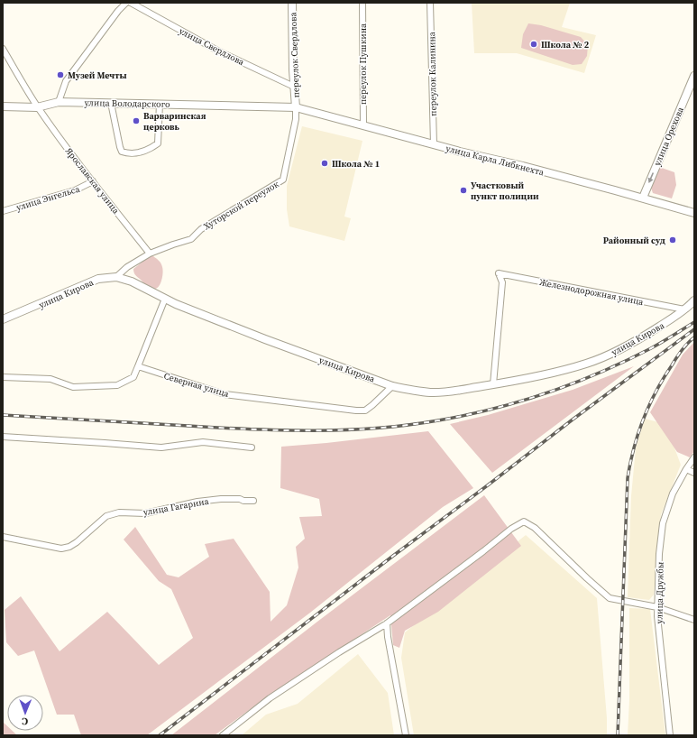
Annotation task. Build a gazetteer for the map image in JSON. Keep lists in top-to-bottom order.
{
  "streets": {
    "main road": [
      "переулок Свердлова",
      "улица Володарского",
      "улица Орехова",
      "улица Карла Либкнехта",
      "улица Кирова"
    ],
    "street": [
      "улица Свердлова",
      "переулок Пушкина",
      "переулок Калинина",
      "Ярославская улица",
      "улица Энгельса",
      "Хуторской переулок",
      "Железнодорожная улица",
      "Северная улица",
      "улица Гагарина",
      "улица Дружбы"
    ]
  },
  "crossings": [
    ["улица Свердлова", "переулок Свердлова"],
    ["переулок Свердлова", "улица Володарского"],
    ["переулок Свердлова", "улица Карла Либкнехта"],
    ["переулок Свердлова", "Хуторской переулок"],
    ["переулок Пушкина", "улица Карла Либкнехта"],
    ["переулок Калинина", "улица Карла Либкнехта"],
    ["улица Володарского", "улица Карла Либкнехта"],
    ["улица Володарского", "Ярославская улица"],
    ["улица Володарского", "Хуторской переулок"],
    ["улица Орехова", "улица Карла Либкнехта"],
    ["улица Карла Либкнехта", "Хуторской переулок"],
    ["Ярославская улица", "улица Энгельса"],
    ["Ярославская улица", "Хуторской переулок"],
    ["Хуторской переулок", "улица Кирова"],
    ["Железнодорожная улица", "улица Кирова"],
    ["улица Кирова", "Северная улица"]
  ],
  "one_way": ["улица Орехова"],
  "places": [
    "Школа № 2",
    "Музей Мечты",
    "Варваринская церковь",
    "Школа № 1",
    "Участковый пункт полиции",
    "Районный суд"
  ],
  "north": "bottom"
}
